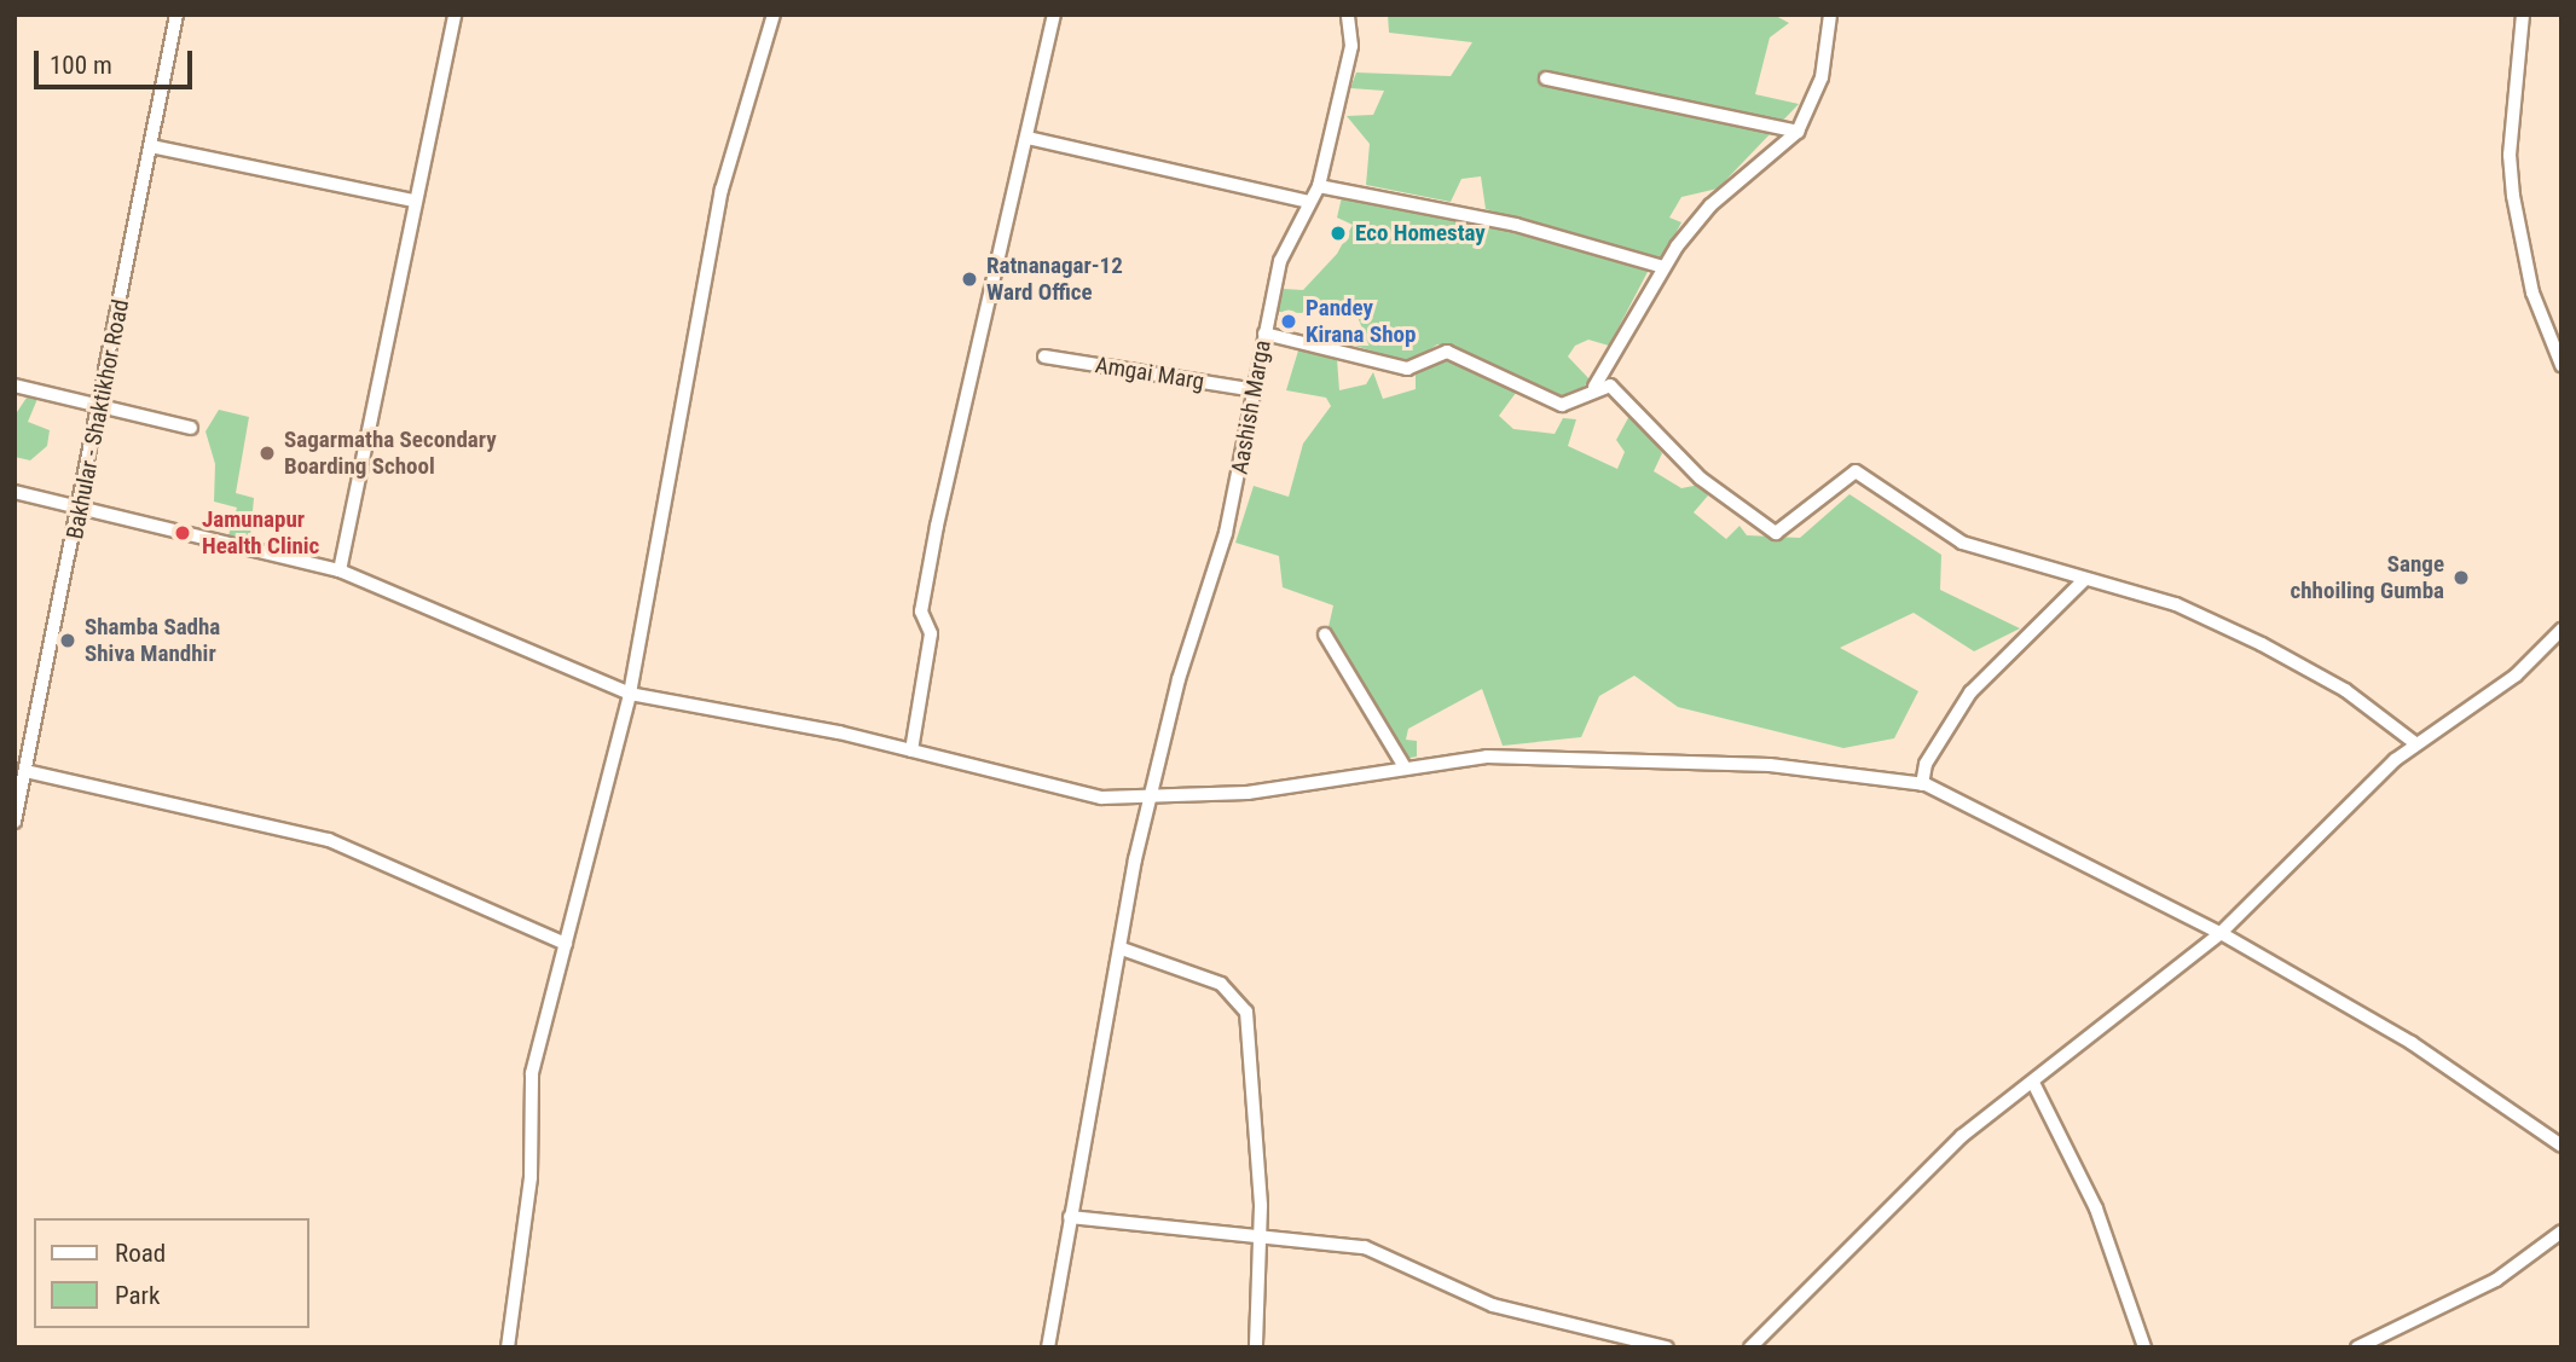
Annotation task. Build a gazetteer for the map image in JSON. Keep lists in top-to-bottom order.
{
  "streets": {
    "street": ["Amgai Marg", "Aashish Marga", "Bakhular - Shaktikhor Road"]
  },
  "crossings": [
    ["Amgai Marg", "Aashish Marga"]
  ],
  "places": [
    "Eco Homestay",
    "Ratnanagar-12 Ward Office",
    "Pandey Kirana Shop",
    "Sagarmatha Secondary Boarding School",
    "Jamunapur Health Clinic",
    "Sange chhoiling Gumba",
    "Shamba Sadha Shiva Mandhir"
  ],
  "legend": ["Road", "Park"],
  "scale_bar": "100 m"
}
